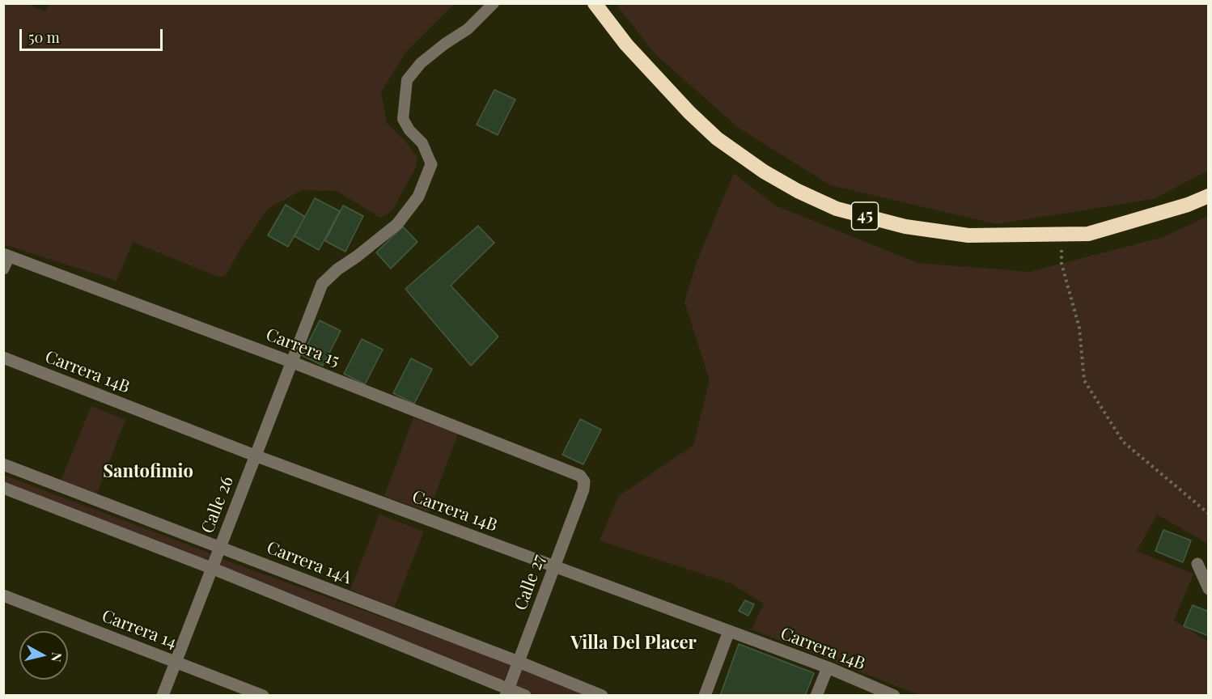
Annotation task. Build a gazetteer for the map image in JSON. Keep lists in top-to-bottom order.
{
  "streets": {
    "highway": ["45"],
    "street": [
      "Carrera 15",
      "Carrera 14B",
      "Calle 26",
      "Carrera 14A",
      "Calle 27",
      "Carrera 14"
    ]
  },
  "crossings": [
    ["Carrera 15", "Calle 26"],
    ["Carrera 15", "Calle 27"],
    ["Carrera 14B", "Calle 26"],
    ["Carrera 14B", "Calle 27"],
    ["Calle 26", "Carrera 14A"],
    ["Calle 26", "Carrera 14"],
    ["Carrera 14A", "Calle 27"]
  ],
  "districts": ["Santofimio", "Villa Del Placer"],
  "scale_bar": "50 m",
  "north": "right"
}
